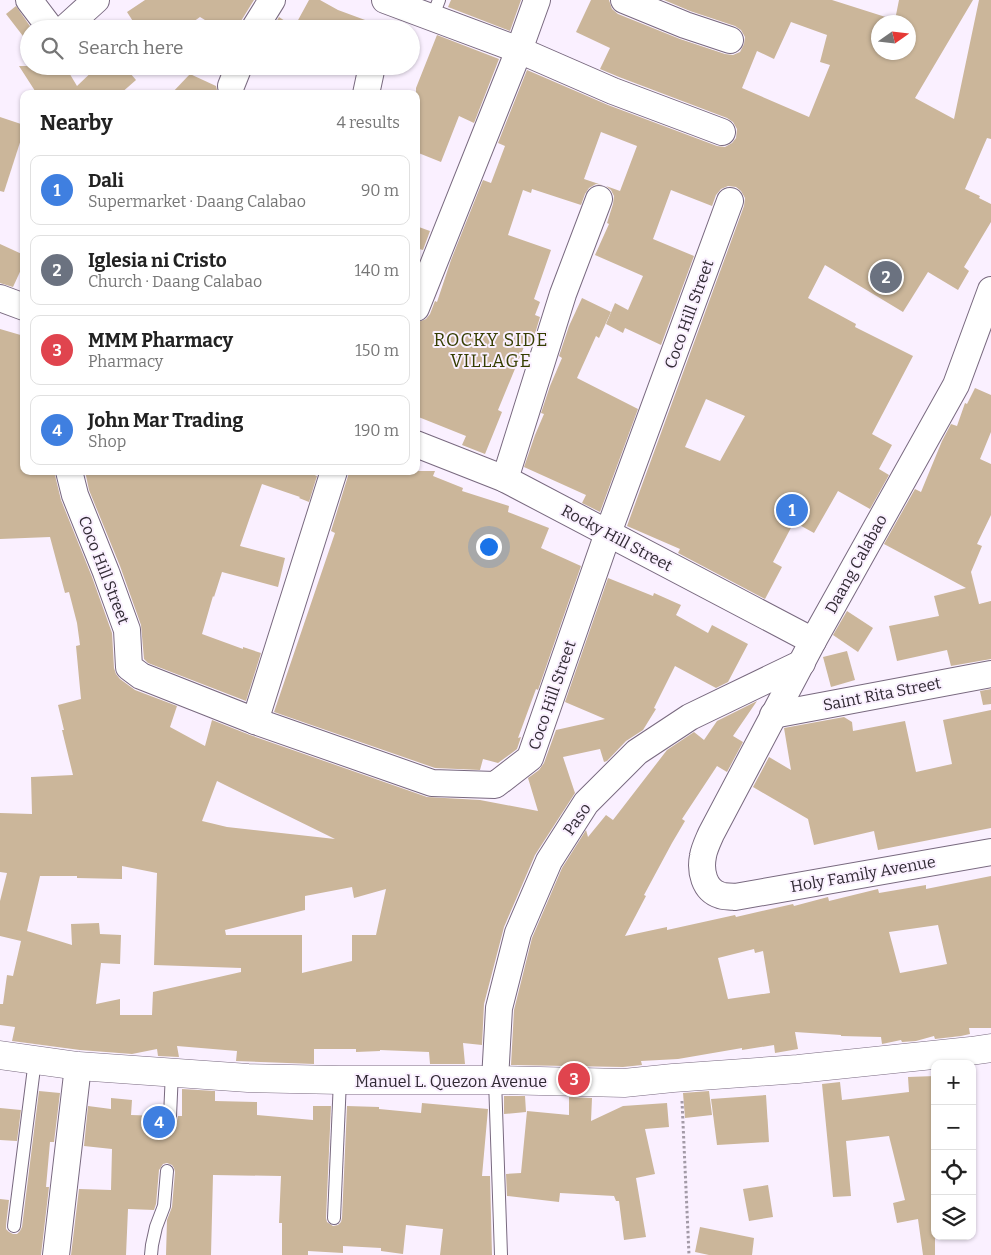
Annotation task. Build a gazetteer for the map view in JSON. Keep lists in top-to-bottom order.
{
  "streets": {
    "main road": ["Manuel L. Quezon Avenue"],
    "street": [
      "Coco Hill Street",
      "Rocky Hill Street",
      "Daang Calabao",
      "Saint Rita Street",
      "Paso",
      "Holy Family Avenue"
    ]
  },
  "crossings": [
    ["Coco Hill Street", "Rocky Hill Street"],
    ["Rocky Hill Street", "Daang Calabao"],
    ["Rocky Hill Street", "Paso"],
    ["Daang Calabao", "Saint Rita Street"],
    ["Daang Calabao", "Paso"],
    ["Daang Calabao", "Holy Family Avenue"],
    ["Paso", "Manuel L. Quezon Avenue"]
  ],
  "districts": ["ROCKY SIDE VILLAGE"],
  "north": "right",
  "page": {
    "search": "Search here",
    "heading": ["Nearby", "4 results"],
    "list": [
      {
        "mark": "1",
        "name": "Dali",
        "note": "Supermarket · Daang Calabao",
        "value": "90 m"
      },
      {
        "mark": "2",
        "name": "Iglesia ni Cristo",
        "note": "Church · Daang Calabao",
        "value": "140 m"
      },
      {
        "mark": "3",
        "name": "MMM Pharmacy",
        "note": "Pharmacy",
        "value": "150 m"
      },
      {
        "mark": "4",
        "name": "John Mar Trading",
        "note": "Shop",
        "value": "190 m"
      }
    ],
    "pins": [
      "2",
      "1",
      "3",
      "4"
    ],
    "map_buttons": ["+", "−"]
  }
}
